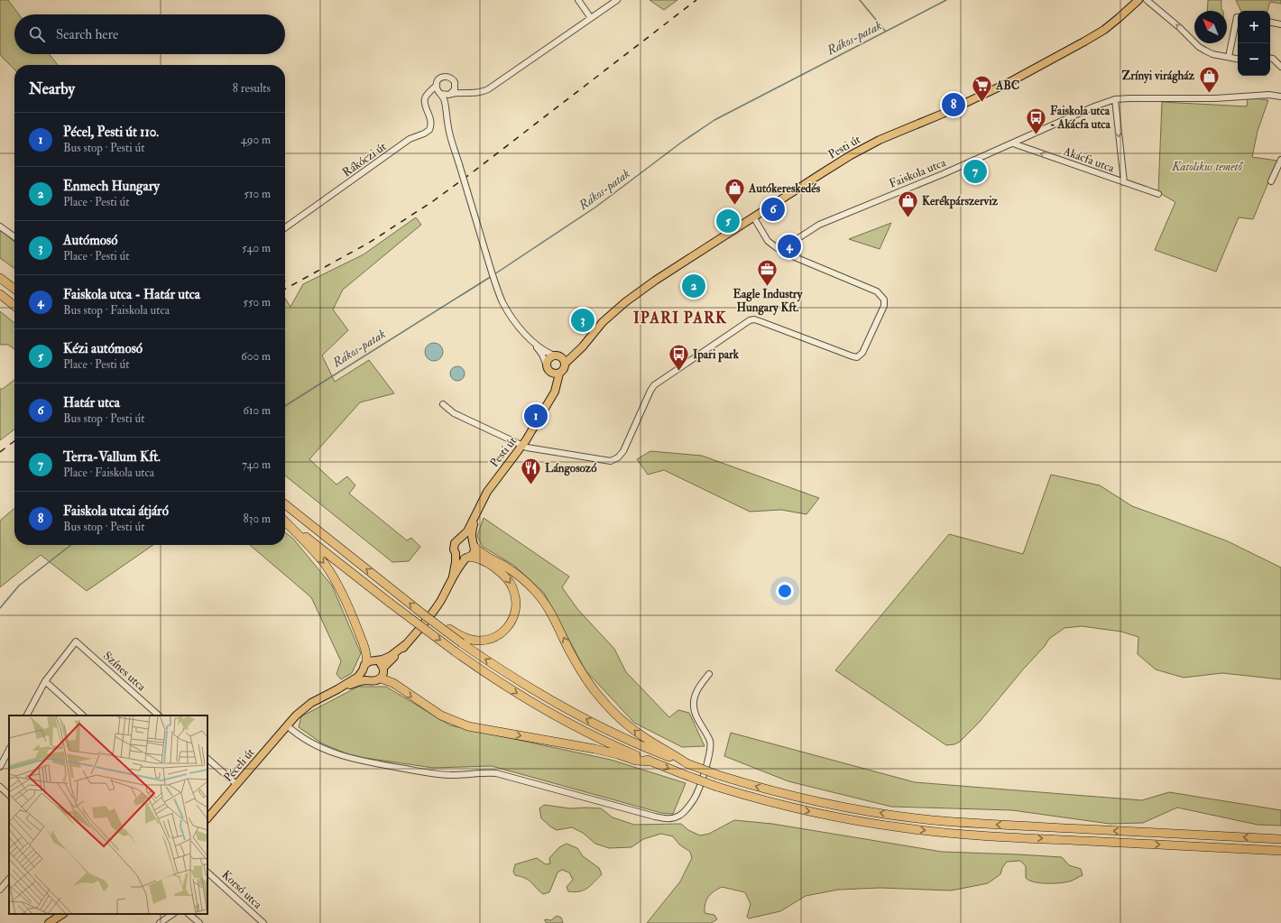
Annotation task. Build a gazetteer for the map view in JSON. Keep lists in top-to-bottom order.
{
  "streets": {
    "main road": ["Pesti út", "Péceli út"],
    "street": [
      "Rákóczi út",
      "Akácfa utca",
      "Faiskola utca",
      "Színes utca",
      "Korsó utca"
    ]
  },
  "crossings": [
    ["Akácfa utca", "Faiskola utca"]
  ],
  "one_way": ["Akácfa utca"],
  "districts": ["IPARI PARK"],
  "water": ["Rákos-patak"],
  "parks": ["Katolikus temető"],
  "places": {
    "shop": ["Zrínyi virágház", "Autókereskedés", "Kerékpárszerviz"],
    "supermarket": ["ABC"],
    "bus stop": ["Faiskola utca - Akácfa utca", "Ipari park"],
    "office": ["Eagle Industry Hungary Kft."],
    "restaurant": ["Lángosozó"]
  },
  "north": "top left",
  "page": {
    "map_buttons": ["+", "−"],
    "search": "Search here",
    "heading": ["Nearby", "8 results"],
    "pins": [
      "8",
      "7",
      "6",
      "5",
      "4",
      "2",
      "3",
      "1"
    ],
    "list": [
      {
        "mark": "1",
        "name": "Pécel, Pesti út 110.",
        "note": "Bus stop · Pesti út",
        "value": "490 m"
      },
      {
        "mark": "2",
        "name": "Enmech Hungary",
        "note": "Place · Pesti út",
        "value": "510 m"
      },
      {
        "mark": "3",
        "name": "Autómosó",
        "note": "Place · Pesti út",
        "value": "540 m"
      },
      {
        "mark": "4",
        "name": "Faiskola utca - Határ utca",
        "note": "Bus stop · Faiskola utca",
        "value": "550 m"
      },
      {
        "mark": "5",
        "name": "Kézi autómosó",
        "note": "Place · Pesti út",
        "value": "600 m"
      },
      {
        "mark": "6",
        "name": "Határ utca",
        "note": "Bus stop · Pesti út",
        "value": "610 m"
      },
      {
        "mark": "7",
        "name": "Terra-Vallum Kft.",
        "note": "Place · Faiskola utca",
        "value": "740 m"
      },
      {
        "mark": "8",
        "name": "Faiskola utcai átjáró",
        "note": "Bus stop · Pesti út",
        "value": "830 m"
      }
    ]
  }
}
